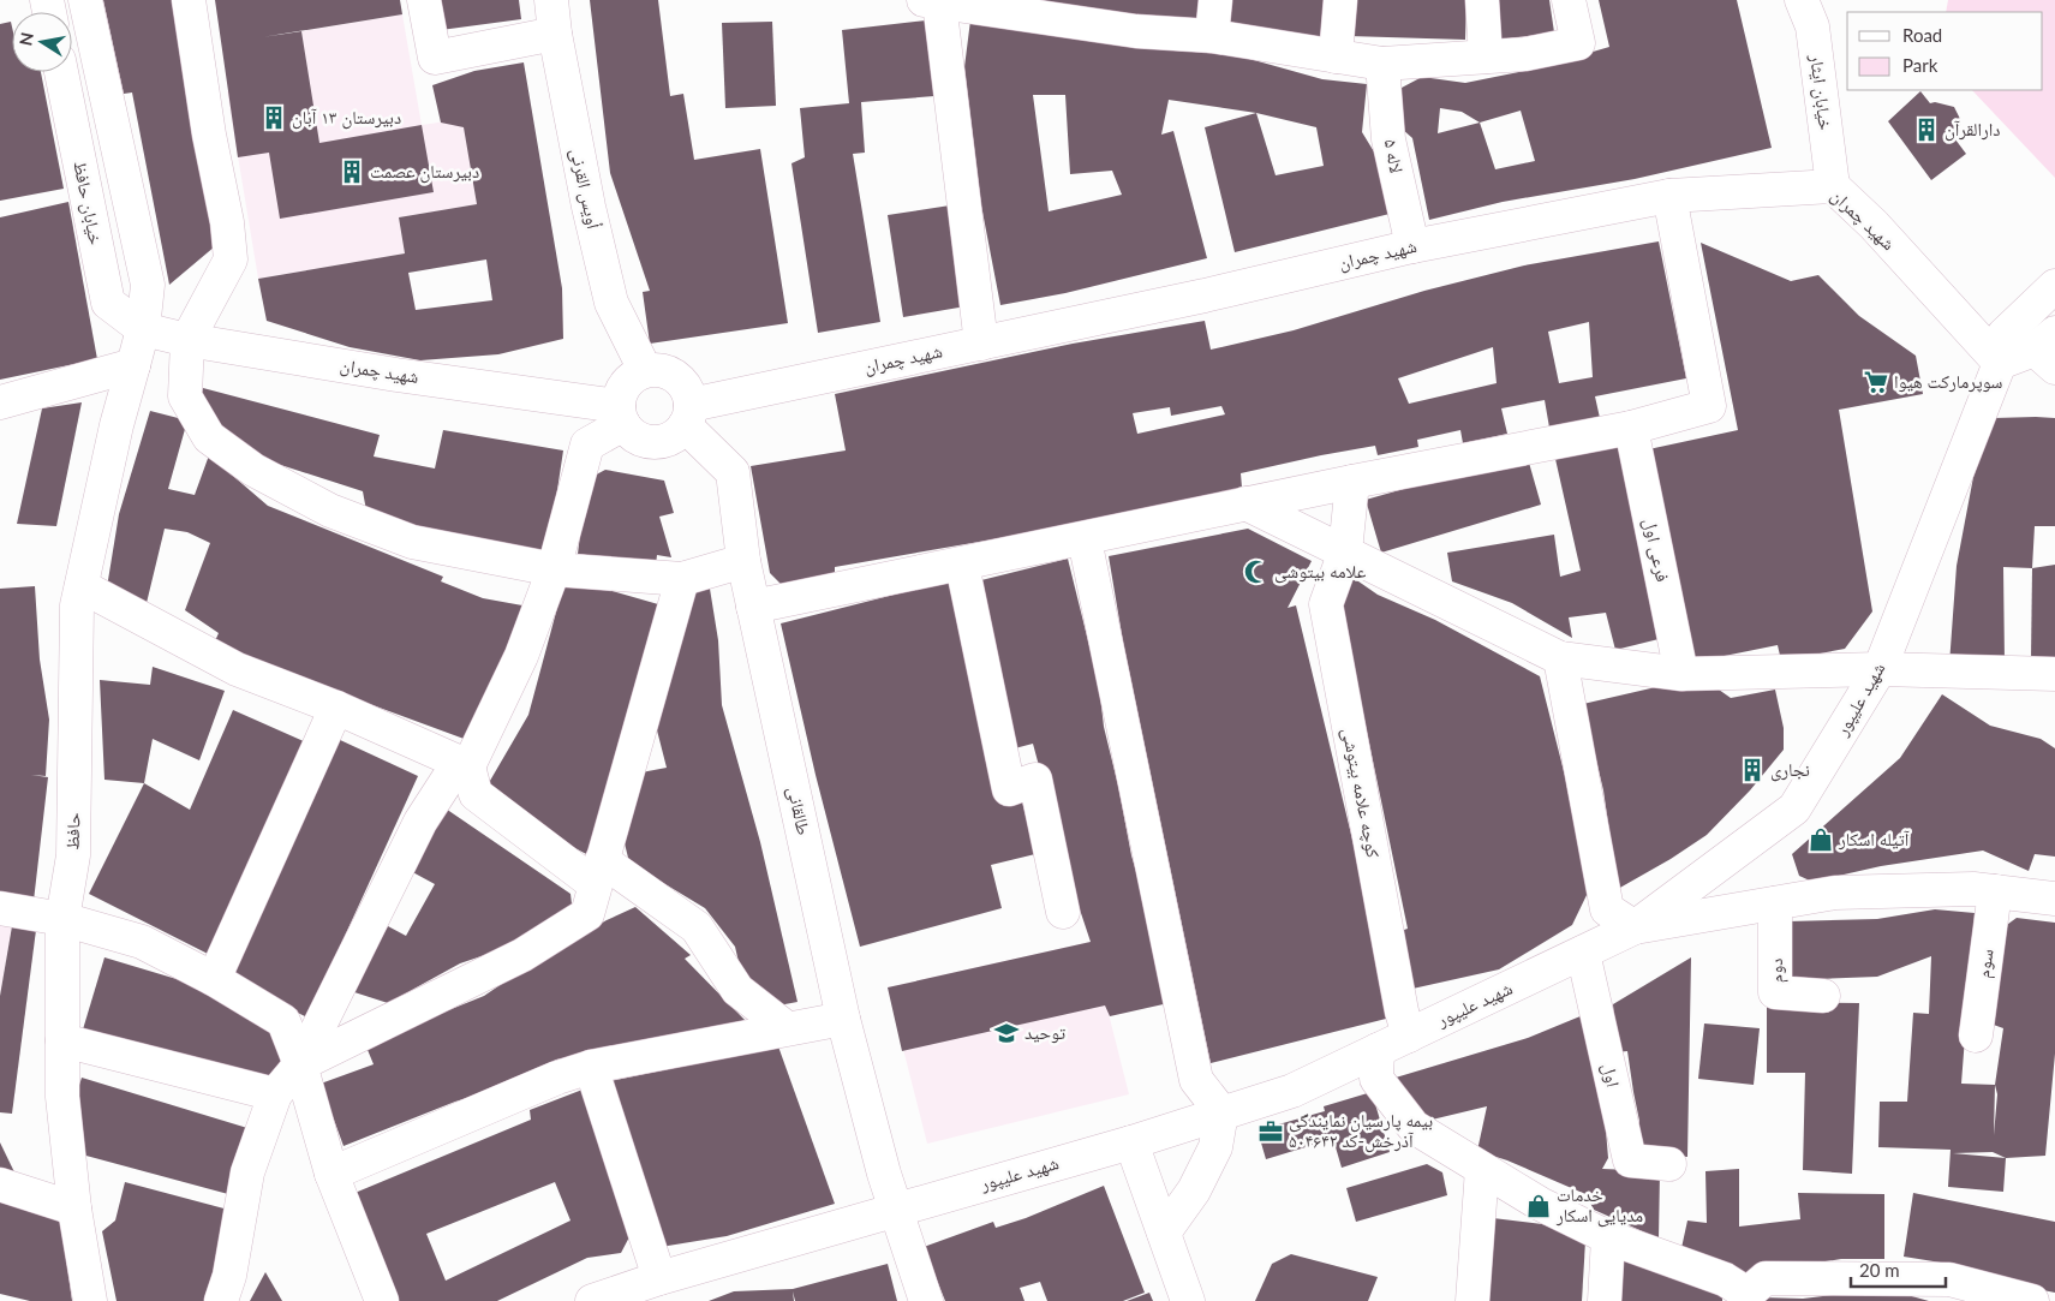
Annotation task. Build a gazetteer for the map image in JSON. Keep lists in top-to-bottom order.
{
  "streets": {
    "street": [
      "خیابان ایثار",
      "لاله ۵",
      "أویس القرنی",
      "خیابان حافظ",
      "شهید چمران",
      "فرعی اول",
      "شهید علیپور",
      "کوچه علامه بیتوشی",
      "طالقانی",
      "حافظ",
      "سوم",
      "دوم",
      "اول"
    ]
  },
  "crossings": [
    ["خیابان ایثار", "شهید چمران"],
    ["لاله ۵", "شهید چمران"],
    ["أویس القرنی", "شهید چمران"],
    ["أویس القرنی", "طالقانی"],
    ["خیابان حافظ", "شهید چمران"],
    ["خیابان حافظ", "حافظ"],
    ["شهید چمران", "شهید علیپور"],
    ["شهید چمران", "طالقانی"],
    ["شهید چمران", "حافظ"],
    ["شهید علیپور", "کوچه علامه بیتوشی"],
    ["شهید علیپور", "طالقانی"],
    ["شهید علیپور", "اول"]
  ],
  "places": {
    "building": [
      "دبیرستان ۱۳ آبان",
      "دارالقرآن",
      "دبیرستان عصمت",
      "نجاری"
    ],
    "supermarket": ["سوپرمارکت هیوا"],
    "mosque": ["علامه بیتوشی"],
    "shop": ["آتیله اسکار", "خدمات مدیایی اسکار"],
    "school or university": ["توحید"],
    "office": ["بیمه پارسیان نمایندگی آذرخش-کد ۵۰۴۶۴۲"]
  },
  "legend": ["Road", "Park"],
  "scale_bar": "20 m",
  "north": "left"
}
